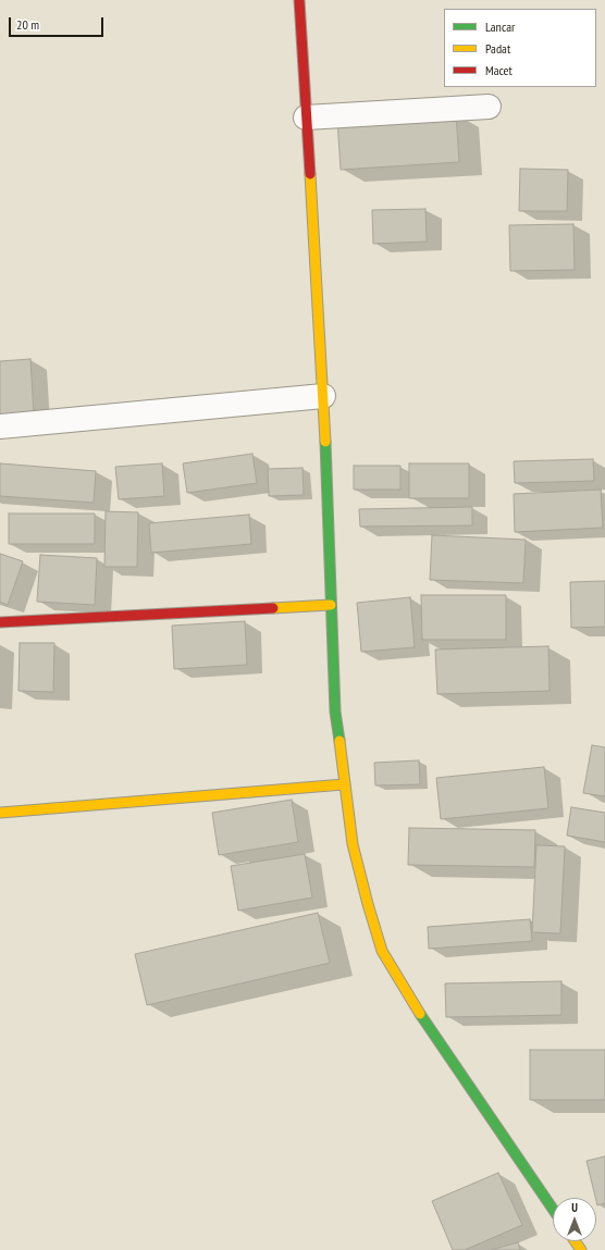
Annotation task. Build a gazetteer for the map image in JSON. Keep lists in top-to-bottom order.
{
  "legend": ["Lancar", "Padat", "Macet"],
  "scale_bar": "20 m",
  "north": "top"
}
